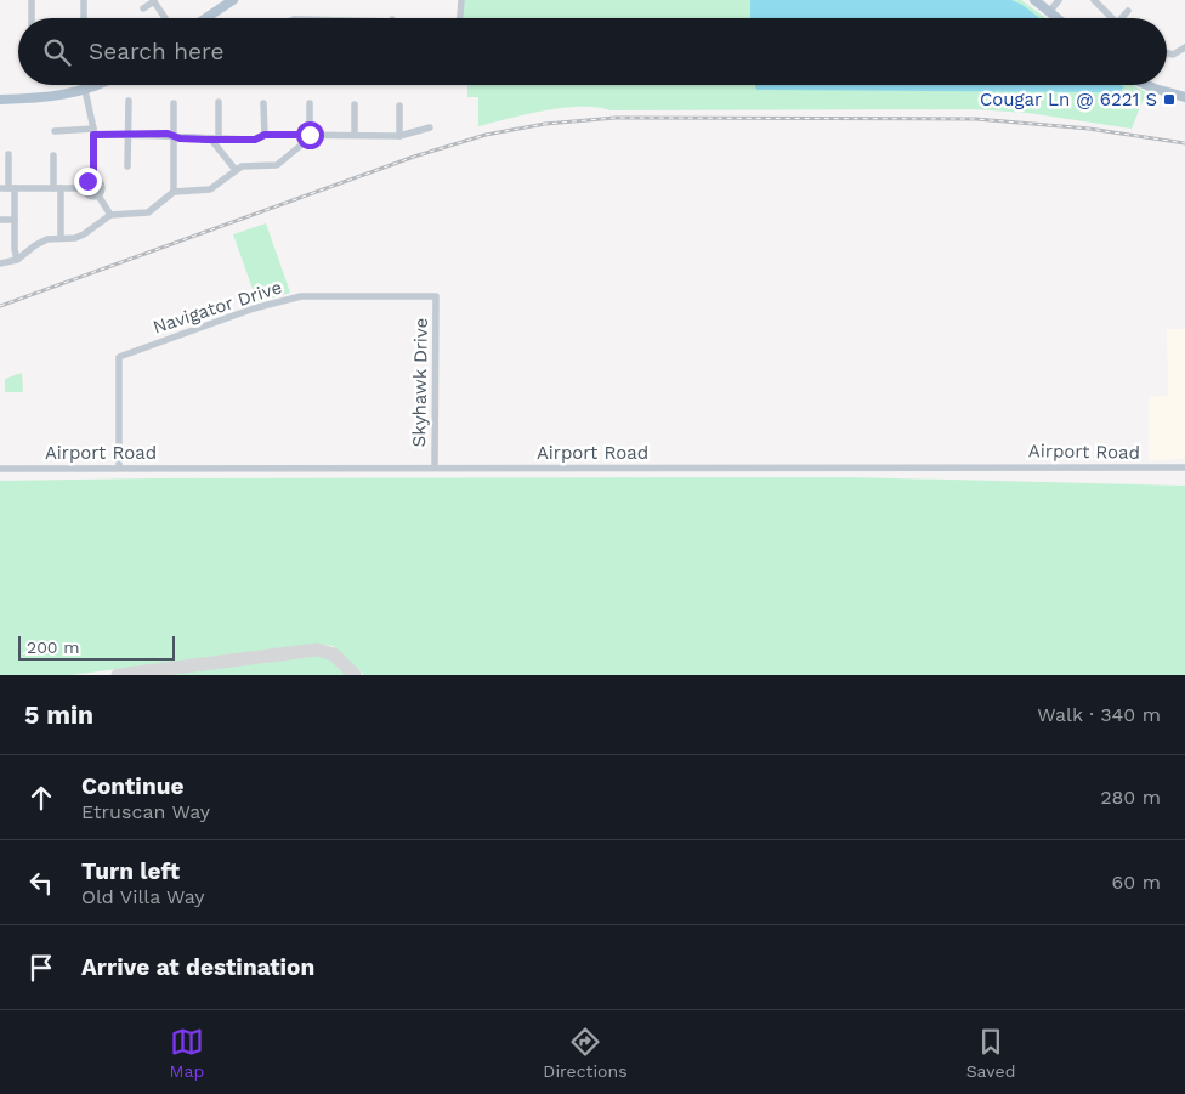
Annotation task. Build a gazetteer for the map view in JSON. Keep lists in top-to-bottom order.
{
  "streets": {
    "street": ["Navigator Drive", "Skyhawk Drive", "Airport Road"]
  },
  "crossings": [
    ["Navigator Drive", "Skyhawk Drive"],
    ["Navigator Drive", "Airport Road"],
    ["Skyhawk Drive", "Airport Road"]
  ],
  "places": {
    "transit": ["Cougar Ln @ 6221 S"]
  },
  "scale_bar": "200 m",
  "page": {
    "search": "Search here",
    "scale": "200 m",
    "heading": ["5 min", "Walk · 340 m"],
    "list": [
      ["Continue", "Etruscan Way", "280 m"],
      ["Turn left", "Old Villa Way", "60 m"],
      "Arrive at destination"
    ],
    "nav": ["Map", "Directions", "Saved"]
  }
}
